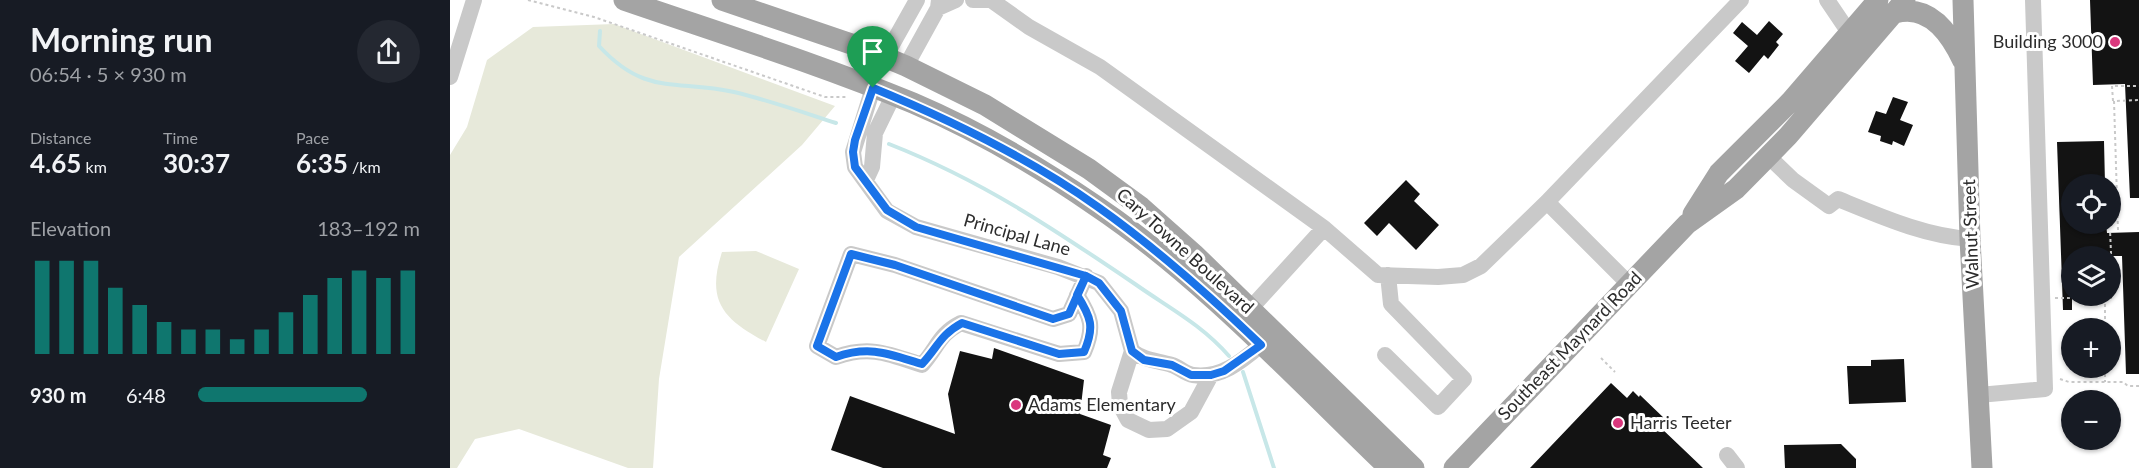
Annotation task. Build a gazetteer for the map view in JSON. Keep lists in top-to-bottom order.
{
  "streets": {
    "main road": ["Walnut Street", "Cary Towne Boulevard", "Southeast Maynard Road"],
    "street": ["Principal Lane"]
  },
  "crossings": [
    ["Principal Lane", "Cary Towne Boulevard"]
  ],
  "places": ["Building 3000", "Adams Elementary", "Harris Teeter"],
  "page": {
    "heading": ["Morning run", "06:54 · 5 × 930 m"],
    "stats": [
      ["Distance", "4.65 km"],
      ["Time", "30:37"],
      ["Pace", "6:35 /km"]
    ],
    "map_buttons": ["+", "−"],
    "chart": ["Elevation", "183–192 m"],
    "list": [
      {
        "name": "930 m",
        "note": "6:48"
      }
    ]
  }
}
